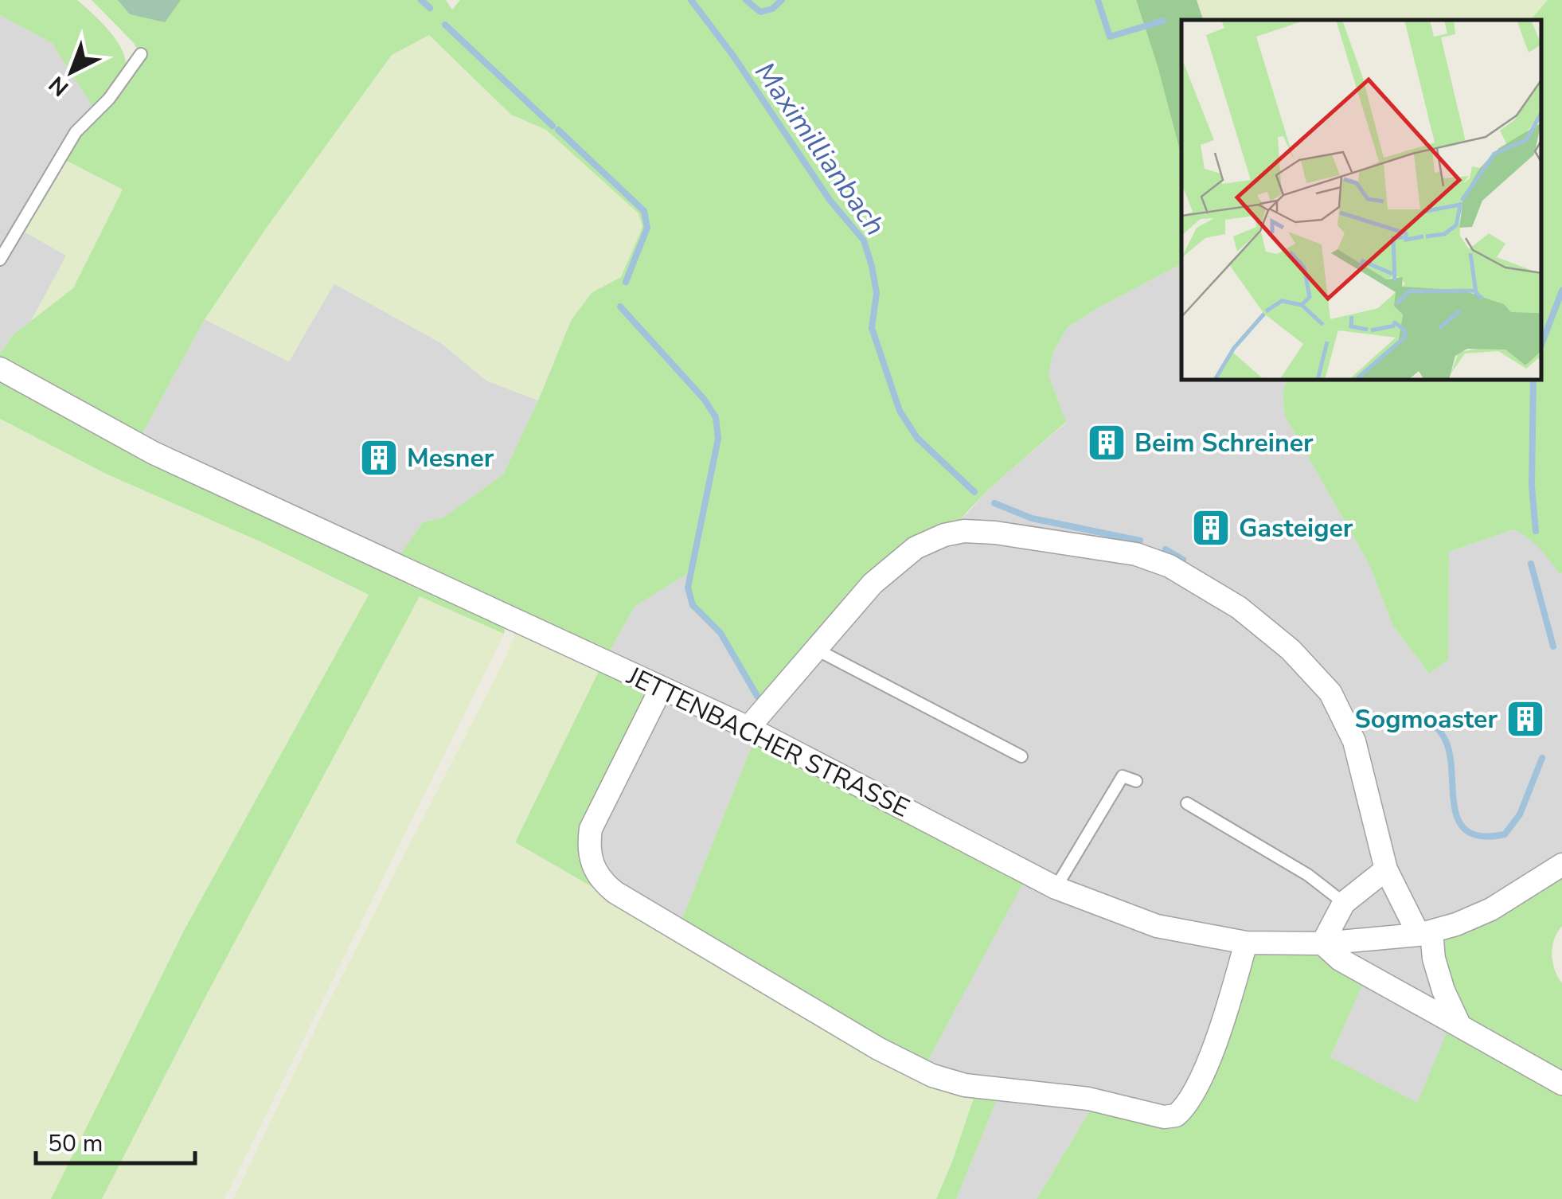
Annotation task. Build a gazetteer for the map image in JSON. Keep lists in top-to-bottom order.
{
  "streets": {
    "street": ["JETTENBACHER STRASSE"]
  },
  "water": ["Maximillianbach"],
  "places": {
    "building": [
      "Beim Schreiner",
      "Mesner",
      "Gasteiger",
      "Sogmoaster"
    ]
  },
  "scale_bar": "50 m",
  "north": "bottom left"
}
